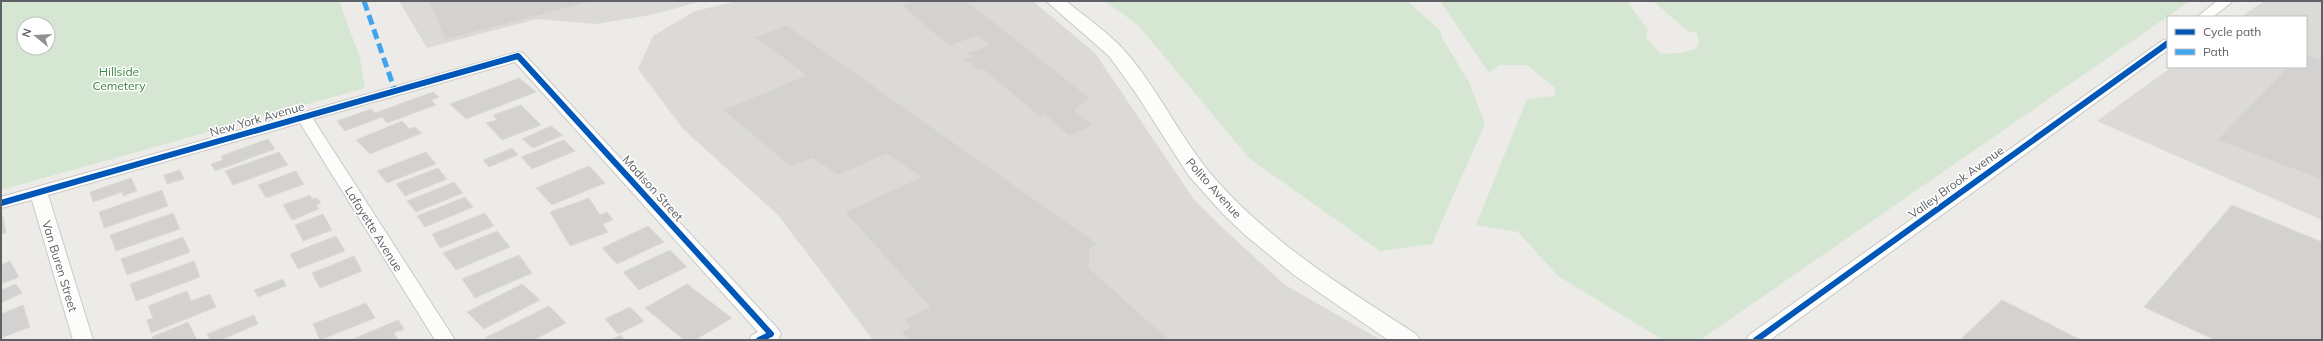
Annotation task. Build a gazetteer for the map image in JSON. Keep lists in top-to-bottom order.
{
  "streets": {
    "street": [
      "New York Avenue",
      "Valley Brook Avenue",
      "Madison Street",
      "Polito Avenue",
      "Lafayette Avenue",
      "Van Buren Street"
    ]
  },
  "crossings": [
    ["New York Avenue", "Madison Street"],
    ["New York Avenue", "Lafayette Avenue"],
    ["New York Avenue", "Van Buren Street"]
  ],
  "parks": ["Hillside Cemetery"],
  "legend": ["Cycle path", "Path"],
  "north": "left"
}
